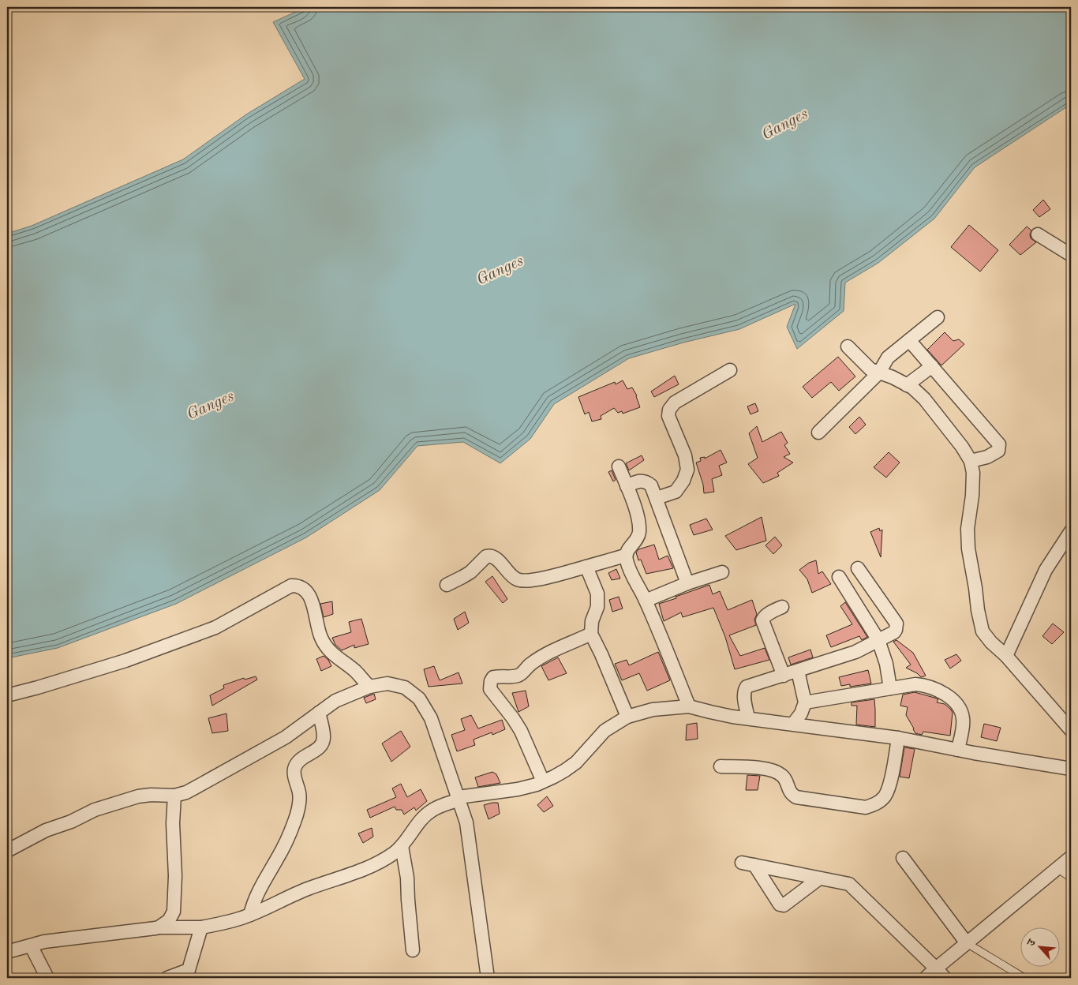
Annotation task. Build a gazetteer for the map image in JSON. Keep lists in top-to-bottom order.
{
  "water": ["Ganges"],
  "north": "top left"
}
